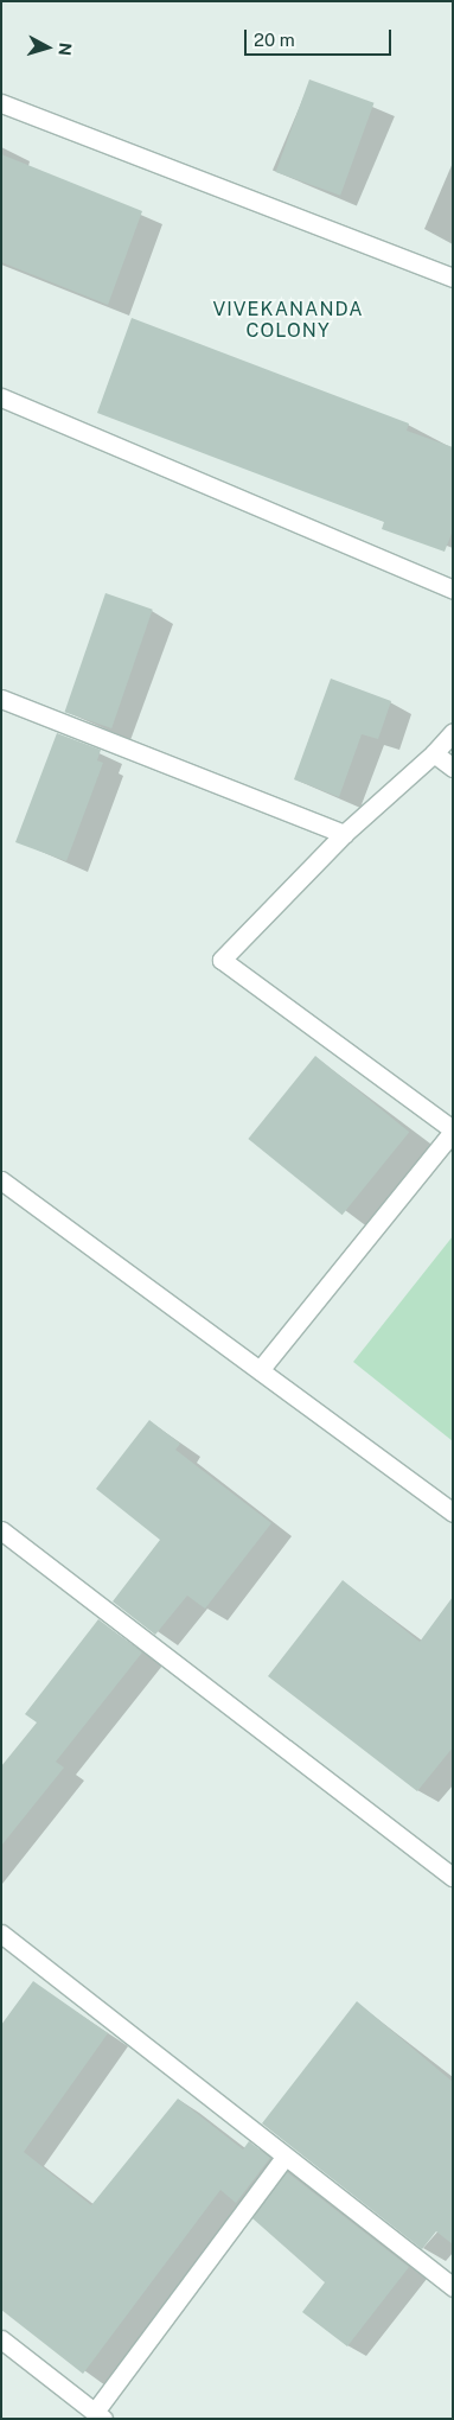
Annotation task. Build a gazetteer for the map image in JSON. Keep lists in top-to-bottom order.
{
  "districts": ["VIVEKANANDA COLONY"],
  "scale_bar": "20 m",
  "north": "right"
}
